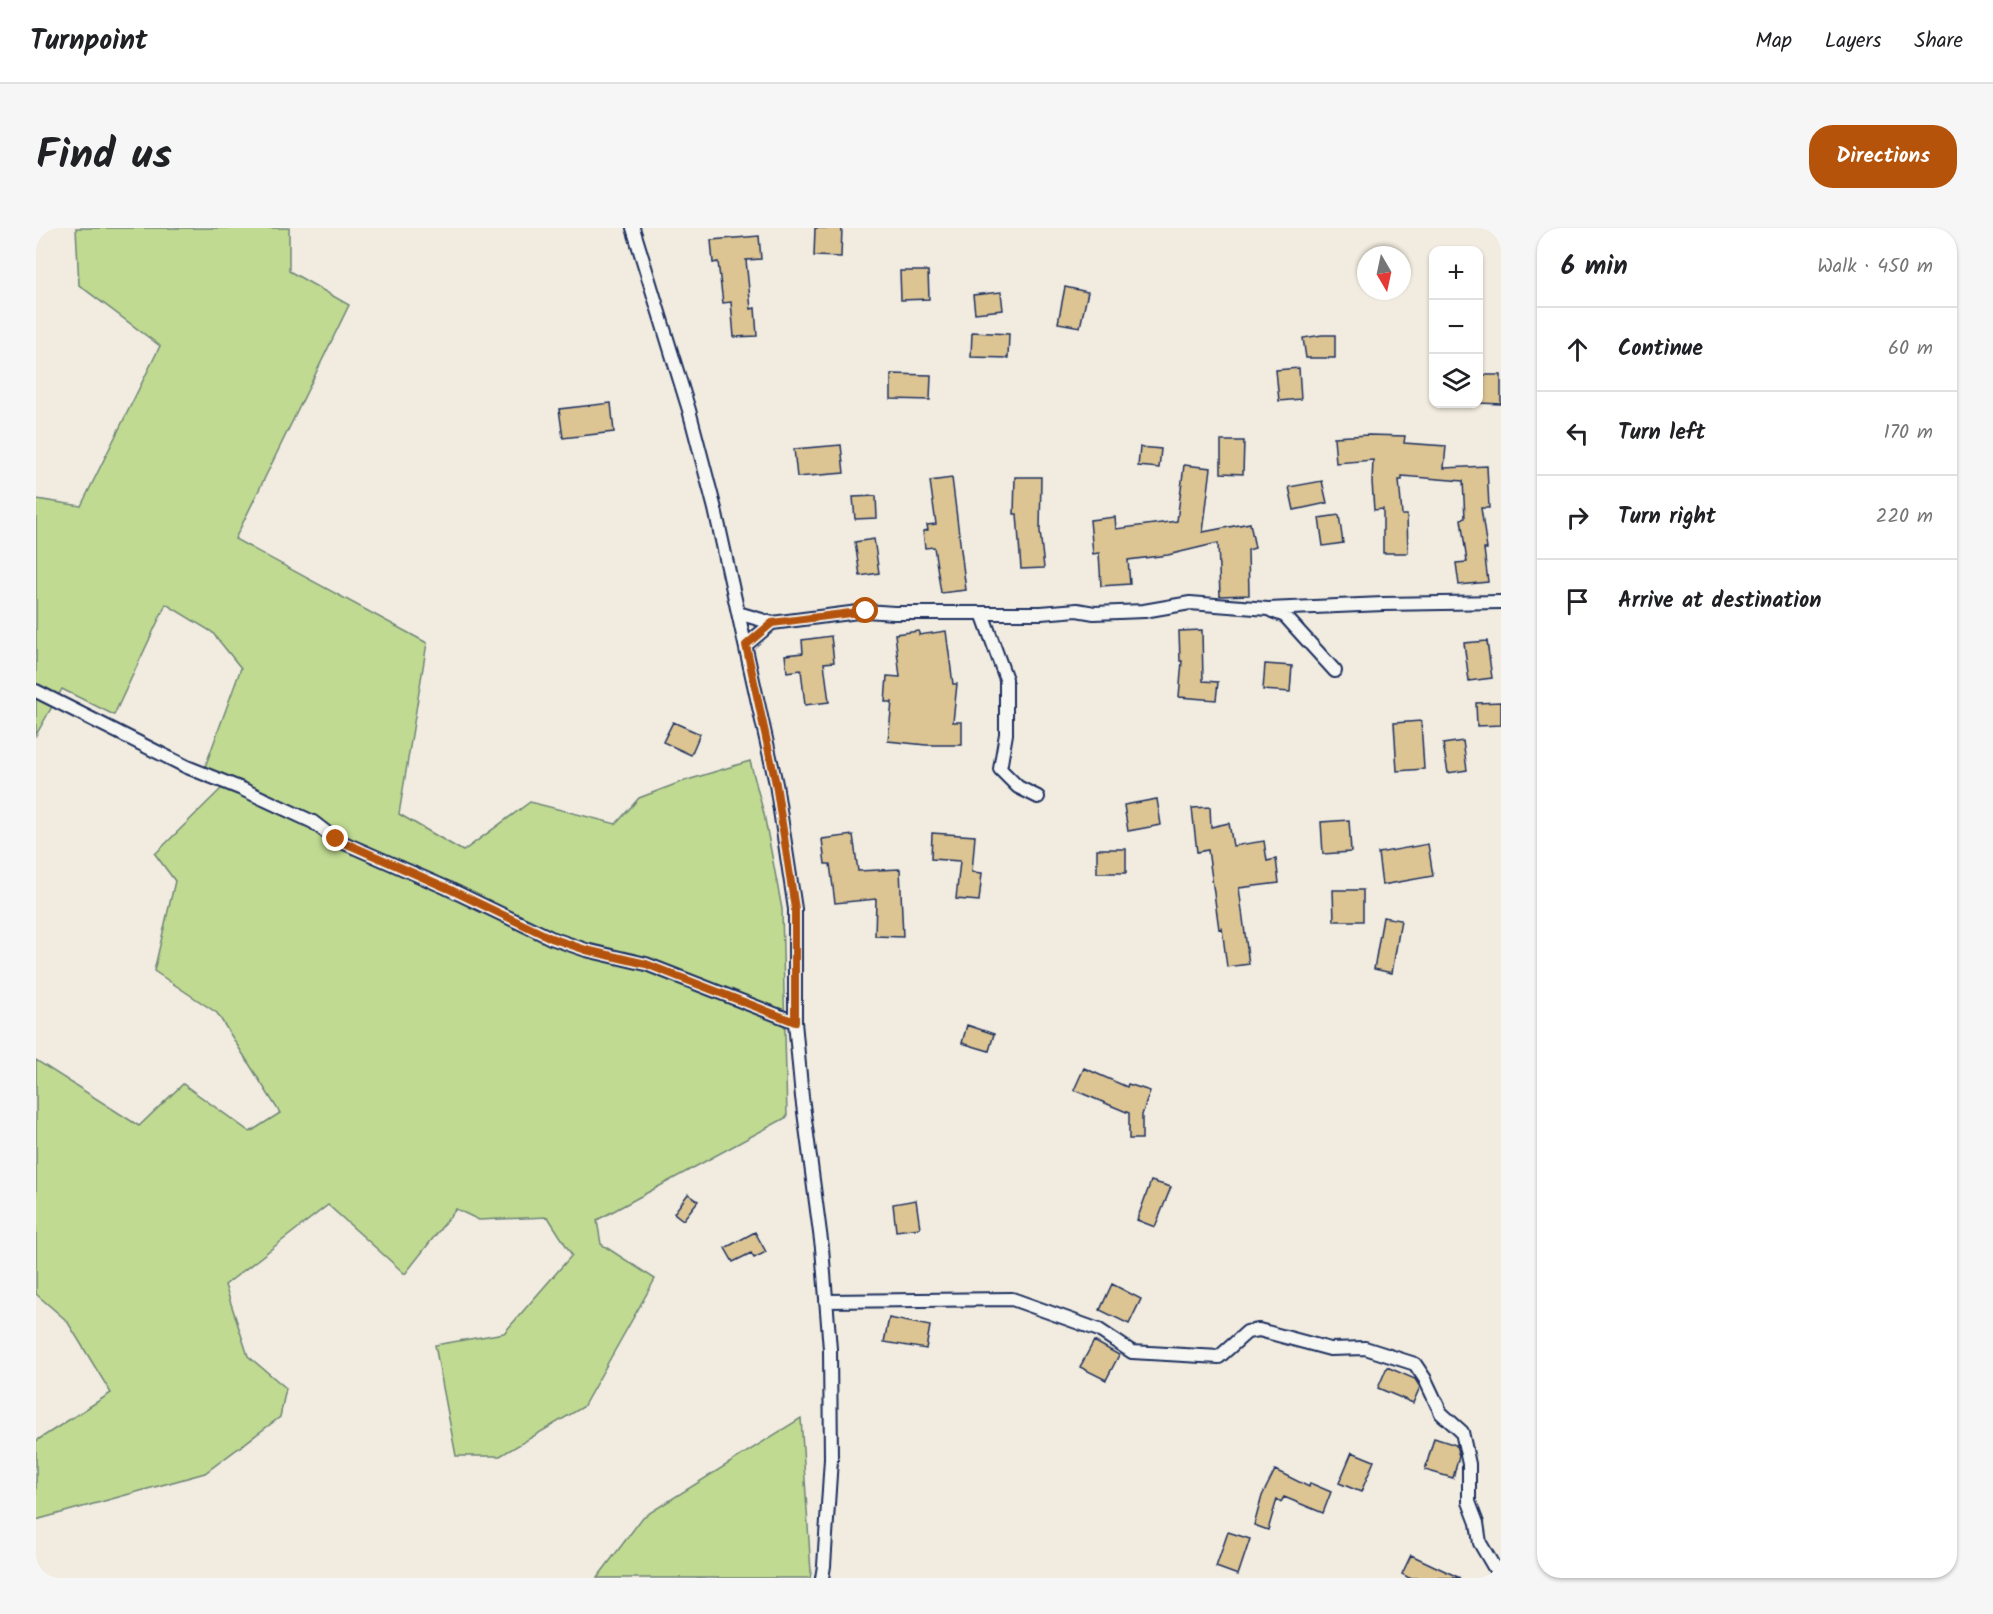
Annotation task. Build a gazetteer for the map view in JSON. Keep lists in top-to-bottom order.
{
  "north": "bottom",
  "page": {
    "header": "Turnpoint",
    "nav": ["Map", "Layers", "Share"],
    "title": "Find us",
    "buttons": "Directions",
    "heading": ["6 min", "Walk · 450 m"],
    "map_buttons": ["+", "−"],
    "list": [
      ["Continue", "60 m"],
      ["Turn left", "170 m"],
      ["Turn right", "220 m"],
      "Arrive at destination"
    ]
  }
}
